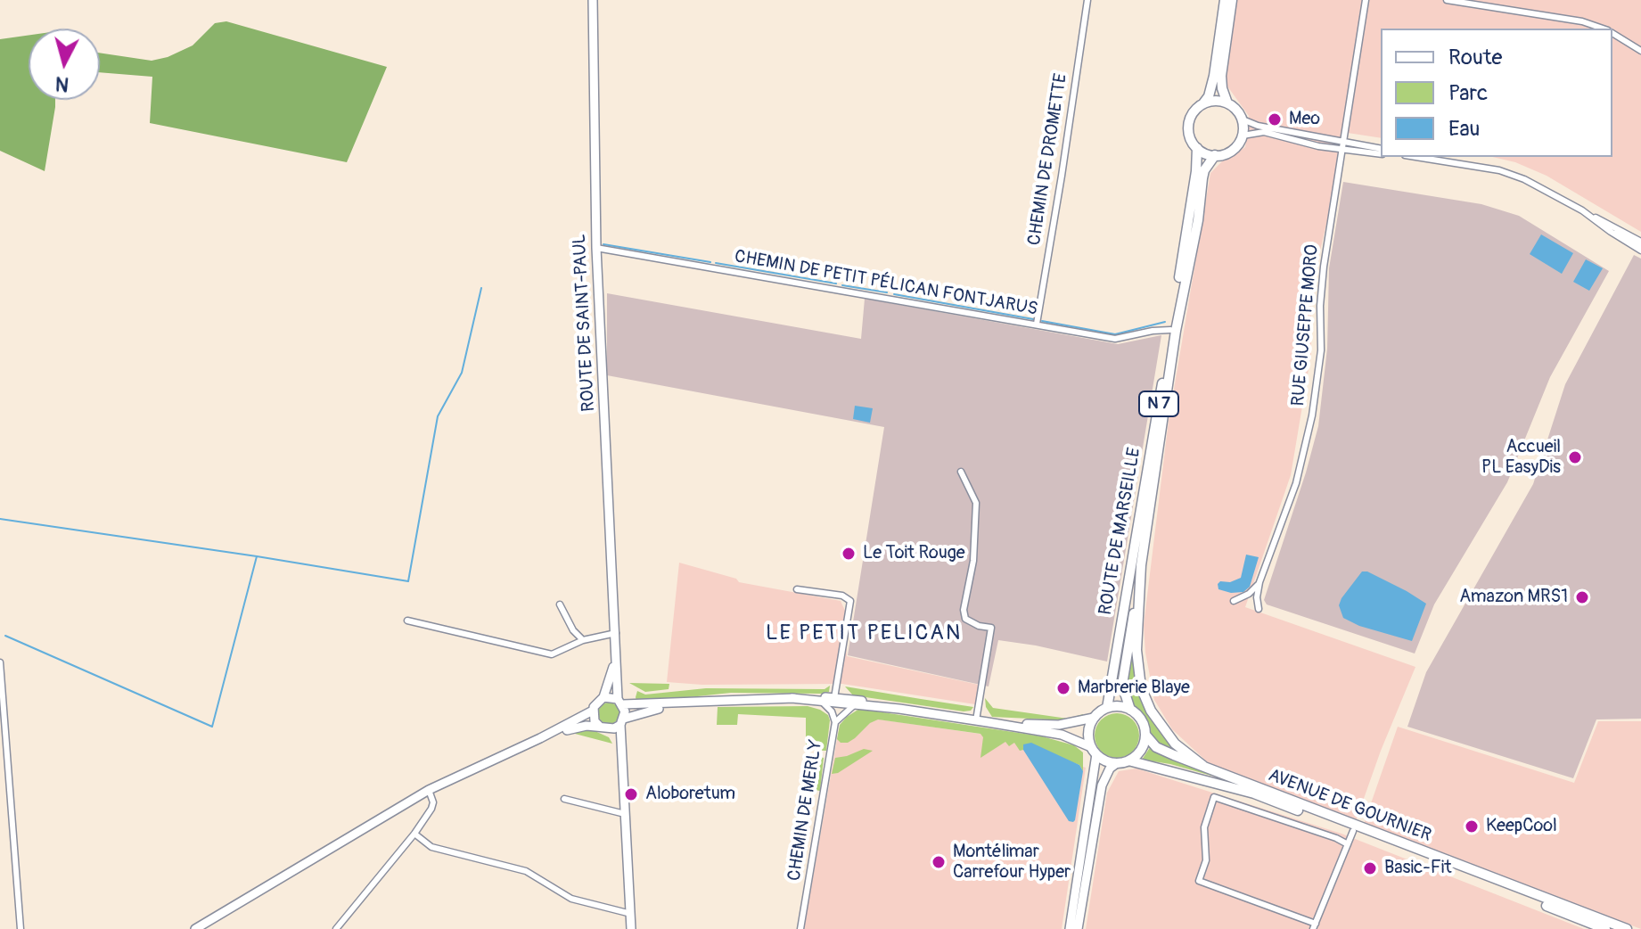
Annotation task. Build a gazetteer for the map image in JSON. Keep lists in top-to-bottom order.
{
  "streets": {
    "main road": [
      "ROUTE DE SAINT-PAUL",
      "N 7",
      "ROUTE DE MARSEILLE",
      "AVENUE DE GOURNIER"
    ],
    "street": [
      "CHEMIN DE DROMETTE",
      "CHEMIN DE PETIT PÉLICAN FONTJARUS",
      "RUE GIUSEPPE MORO",
      "CHEMIN DE MERLY"
    ]
  },
  "crossings": [
    ["CHEMIN DE DROMETTE", "CHEMIN DE PETIT PÉLICAN FONTJARUS"],
    ["CHEMIN DE PETIT PÉLICAN FONTJARUS", "ROUTE DE SAINT-PAUL"],
    ["CHEMIN DE PETIT PÉLICAN FONTJARUS", "ROUTE DE MARSEILLE"],
    ["N 7", "ROUTE DE MARSEILLE"],
    ["N 7", "AVENUE DE GOURNIER"],
    ["ROUTE DE MARSEILLE", "AVENUE DE GOURNIER"]
  ],
  "districts": ["LE PETIT PELICAN"],
  "places": [
    "Meo",
    "Accueil PL EasyDis",
    "Le Toit Rouge",
    "Amazon MRS1",
    "Marbrerie Blaye",
    "Aloboretum",
    "KeepCool",
    "Montélimar Carrefour Hyper",
    "Basic-Fit"
  ],
  "legend": ["Route", "Parc", "Eau"],
  "north": "bottom"
}
